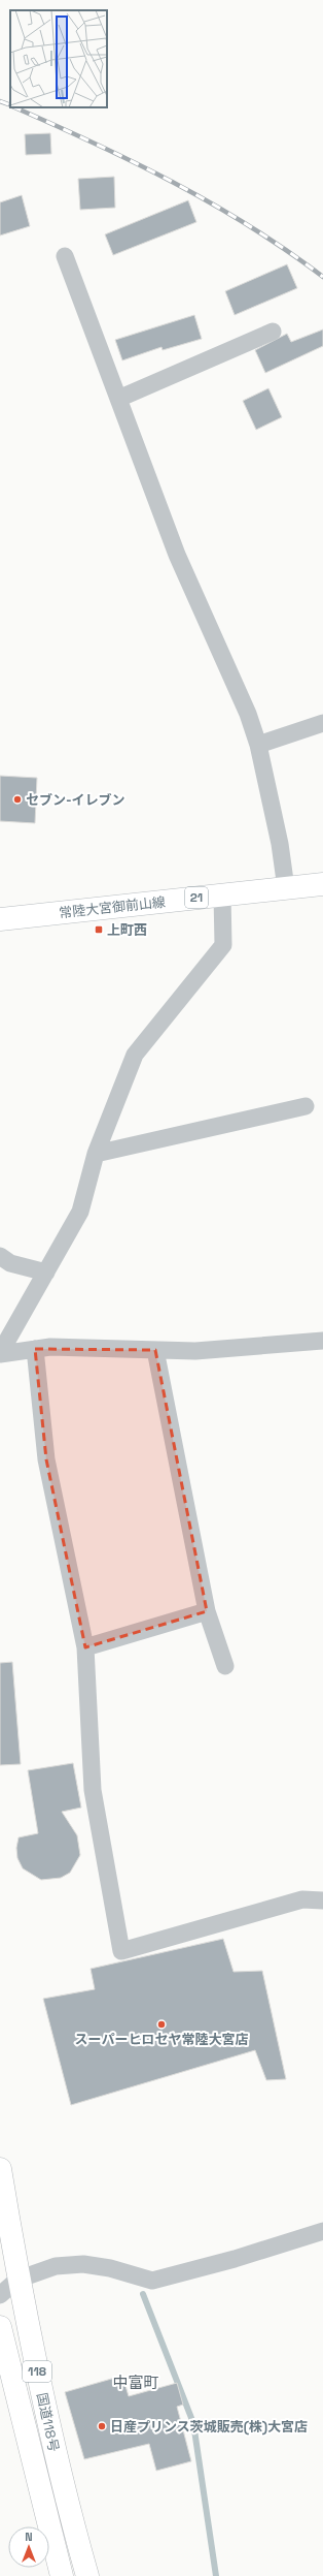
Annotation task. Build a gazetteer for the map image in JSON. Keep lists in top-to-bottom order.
{
  "streets": {
    "main road": [
      "21",
      "常陸大宮御前山線",
      "118",
      "国道118号"
    ]
  },
  "districts": ["中富町"],
  "places": {
    "other": ["セブン-イレブン", "スーパーヒロセヤ常陸大宮店", "日産プリンス茨城販売(株)大宮店"],
    "transit": ["上町西"]
  },
  "north": "top"
}
